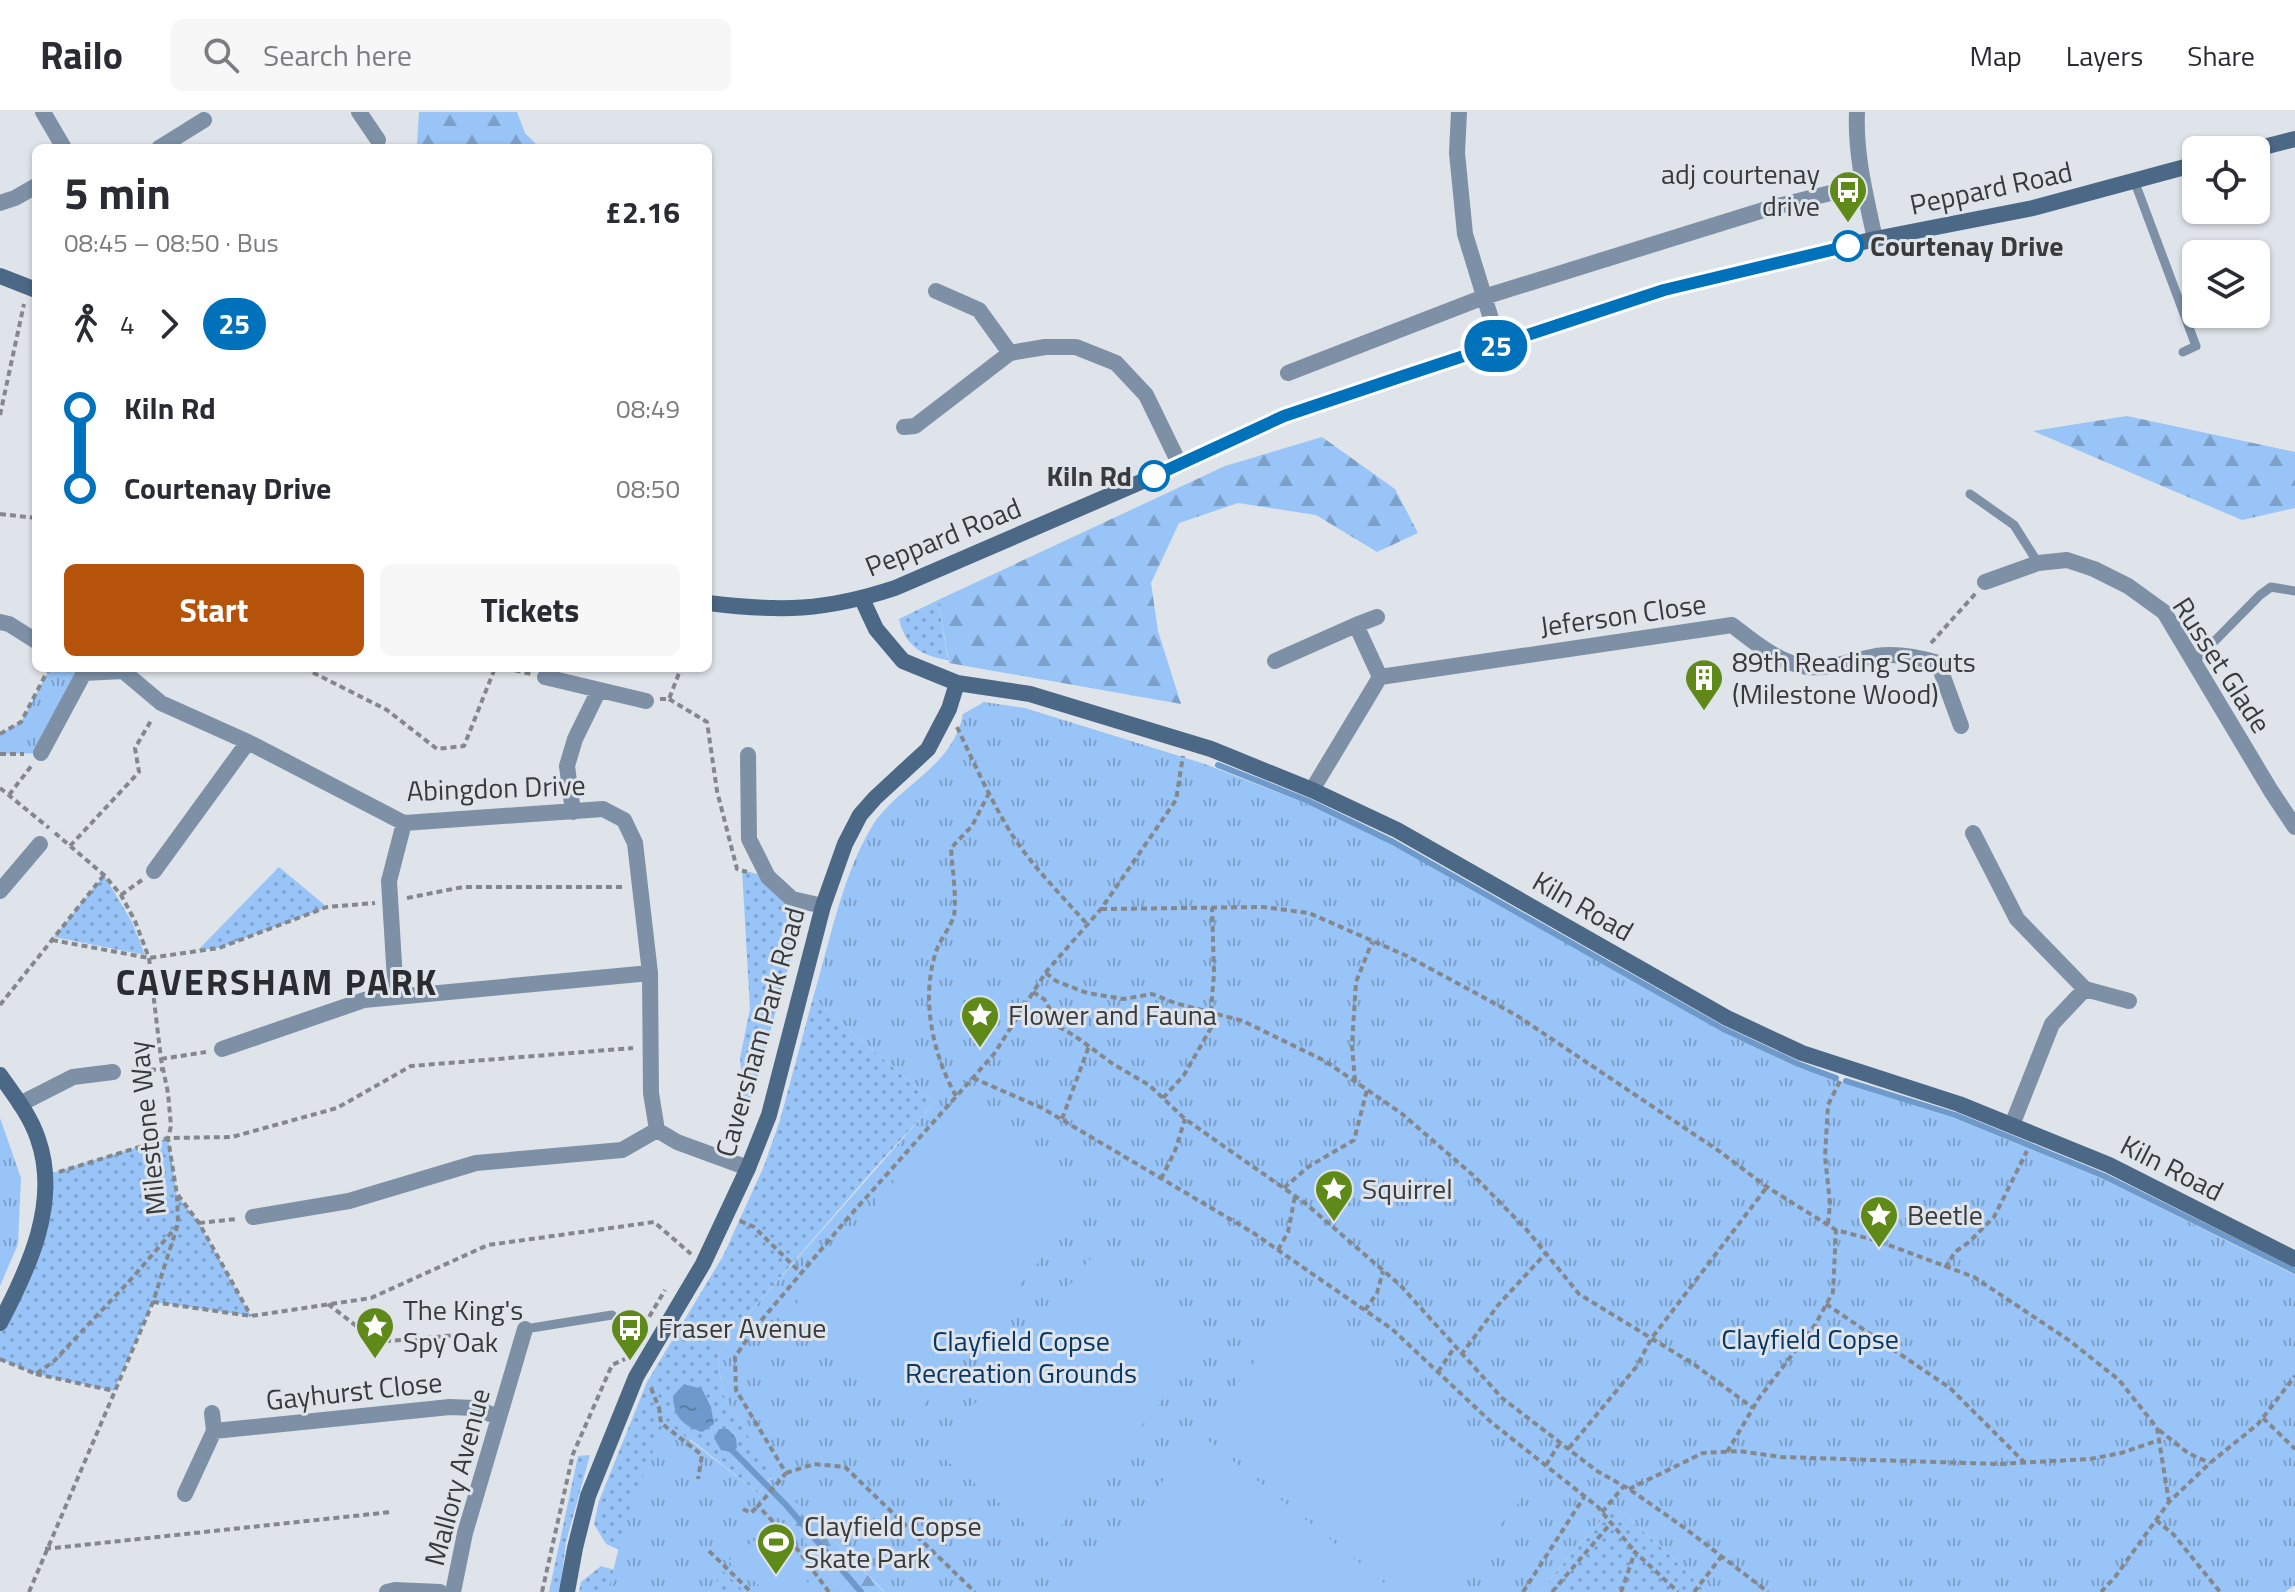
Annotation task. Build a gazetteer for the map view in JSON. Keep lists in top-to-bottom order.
{
  "streets": {
    "street": [
      "Peppard Road",
      "Jeferson Close",
      "Russet Glade",
      "Abingdon Drive",
      "Kiln Road",
      "Caversham Park Road",
      "Gayhurst Close",
      "Mallory Avenue"
    ],
    "path": ["Milestone Way"]
  },
  "crossings": [
    ["Peppard Road", "Kiln Road"],
    ["Kiln Road", "Caversham Park Road"],
    ["Gayhurst Close", "Mallory Avenue"]
  ],
  "districts": ["CAVERSHAM PARK"],
  "parks": ["Clayfield Copse", "Clayfield Copse Recreation Grounds"],
  "places": {
    "bus stop": ["adj courtenay drive", "Fraser Avenue"],
    "other": ["Courtenay Drive", "Kiln Rd"],
    "building": ["89th Reading Scouts (Milestone Wood)"],
    "place": [
      "Flower and Fauna",
      "Squirrel",
      "Beetle",
      "The King's Spy Oak"
    ],
    "sports": ["Clayfield Copse Skate Park"]
  },
  "lines": ["bus line 25"],
  "page": {
    "header": "Railo",
    "search": "Search here",
    "nav": ["Map", "Layers", "Share"],
    "on_map": "25",
    "heading": ["5 min", "08:45 – 08:50 · Bus", "£2.16"],
    "legs": ["4", "25"],
    "list": [
      {
        "name": "Kiln Rd",
        "value": "08:49"
      },
      {
        "name": "Courtenay Drive",
        "value": "08:50"
      }
    ],
    "buttons": ["Start", "Tickets"]
  }
}
